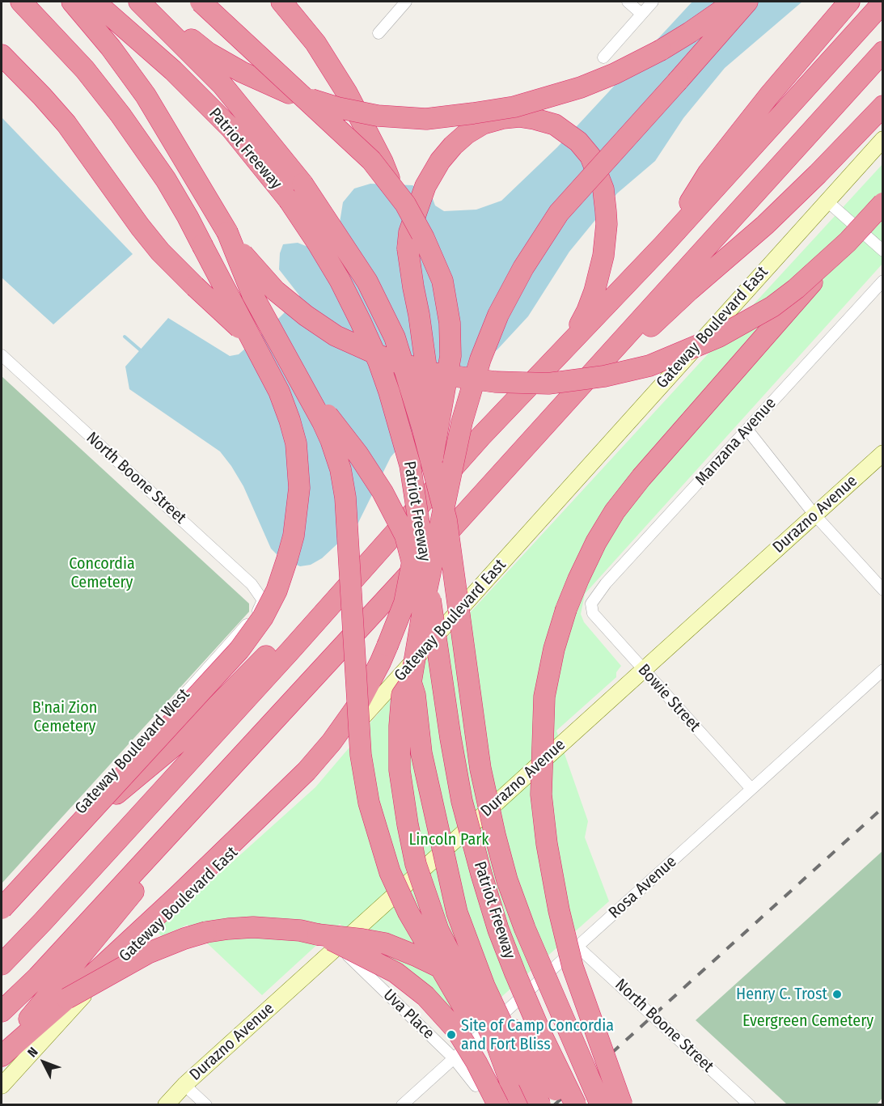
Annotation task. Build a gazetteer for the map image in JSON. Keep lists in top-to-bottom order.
{
  "streets": {
    "highway": ["Patriot Freeway"],
    "main road": ["Gateway Boulevard East", "Durazno Avenue", "Gateway Boulevard West"],
    "street": [
      "Manzana Avenue",
      "North Boone Street",
      "Bowie Street",
      "Rosa Avenue",
      "Uva Place"
    ]
  },
  "crossings": [
    ["Manzana Avenue", "Bowie Street"],
    ["North Boone Street", "Gateway Boulevard West"],
    ["North Boone Street", "Rosa Avenue"],
    ["Durazno Avenue", "Bowie Street"],
    ["Durazno Avenue", "Uva Place"],
    ["Bowie Street", "Rosa Avenue"],
    ["Rosa Avenue", "Uva Place"]
  ],
  "parks": [
    "Concordia Cemetery",
    "B'nai Zion Cemetery",
    "Lincoln Park",
    "Evergreen Cemetery"
  ],
  "places": ["Henry C. Trost", "Site of Camp Concordia and Fort Bliss"],
  "north": "top left"
}
